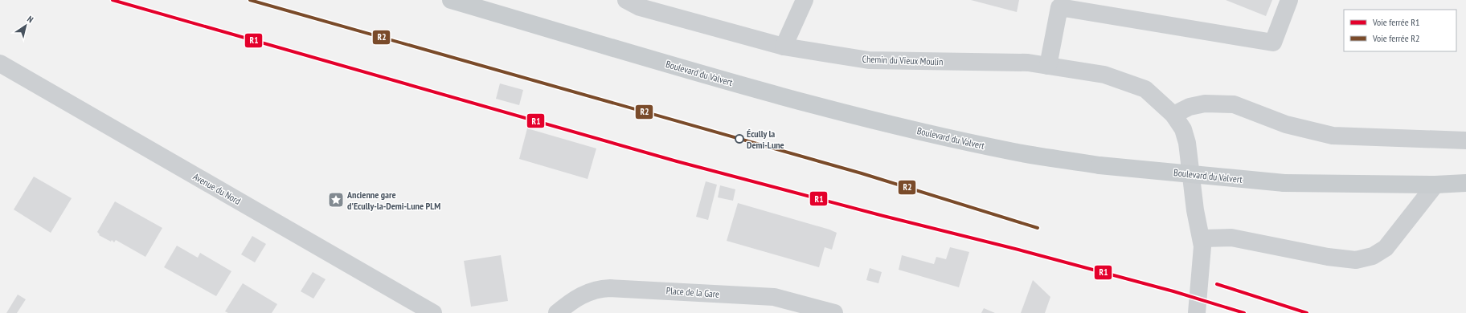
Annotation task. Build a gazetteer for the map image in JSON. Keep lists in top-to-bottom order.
{
  "streets": {
    "main road": ["Boulevard du Valvert"],
    "street": ["Chemin du Vieux Moulin", "Avenue du Nord", "Place de la Gare"]
  },
  "places": {
    "other": ["Écully la Demi-Lune"],
    "place": ["Ancienne gare d'Ecully-la-Demi-Lune PLM"]
  },
  "lines": ["rail line R1", "rail line R2"],
  "legend": ["Voie ferrée R1", "Voie ferrée R2"],
  "north": "top right"
}
